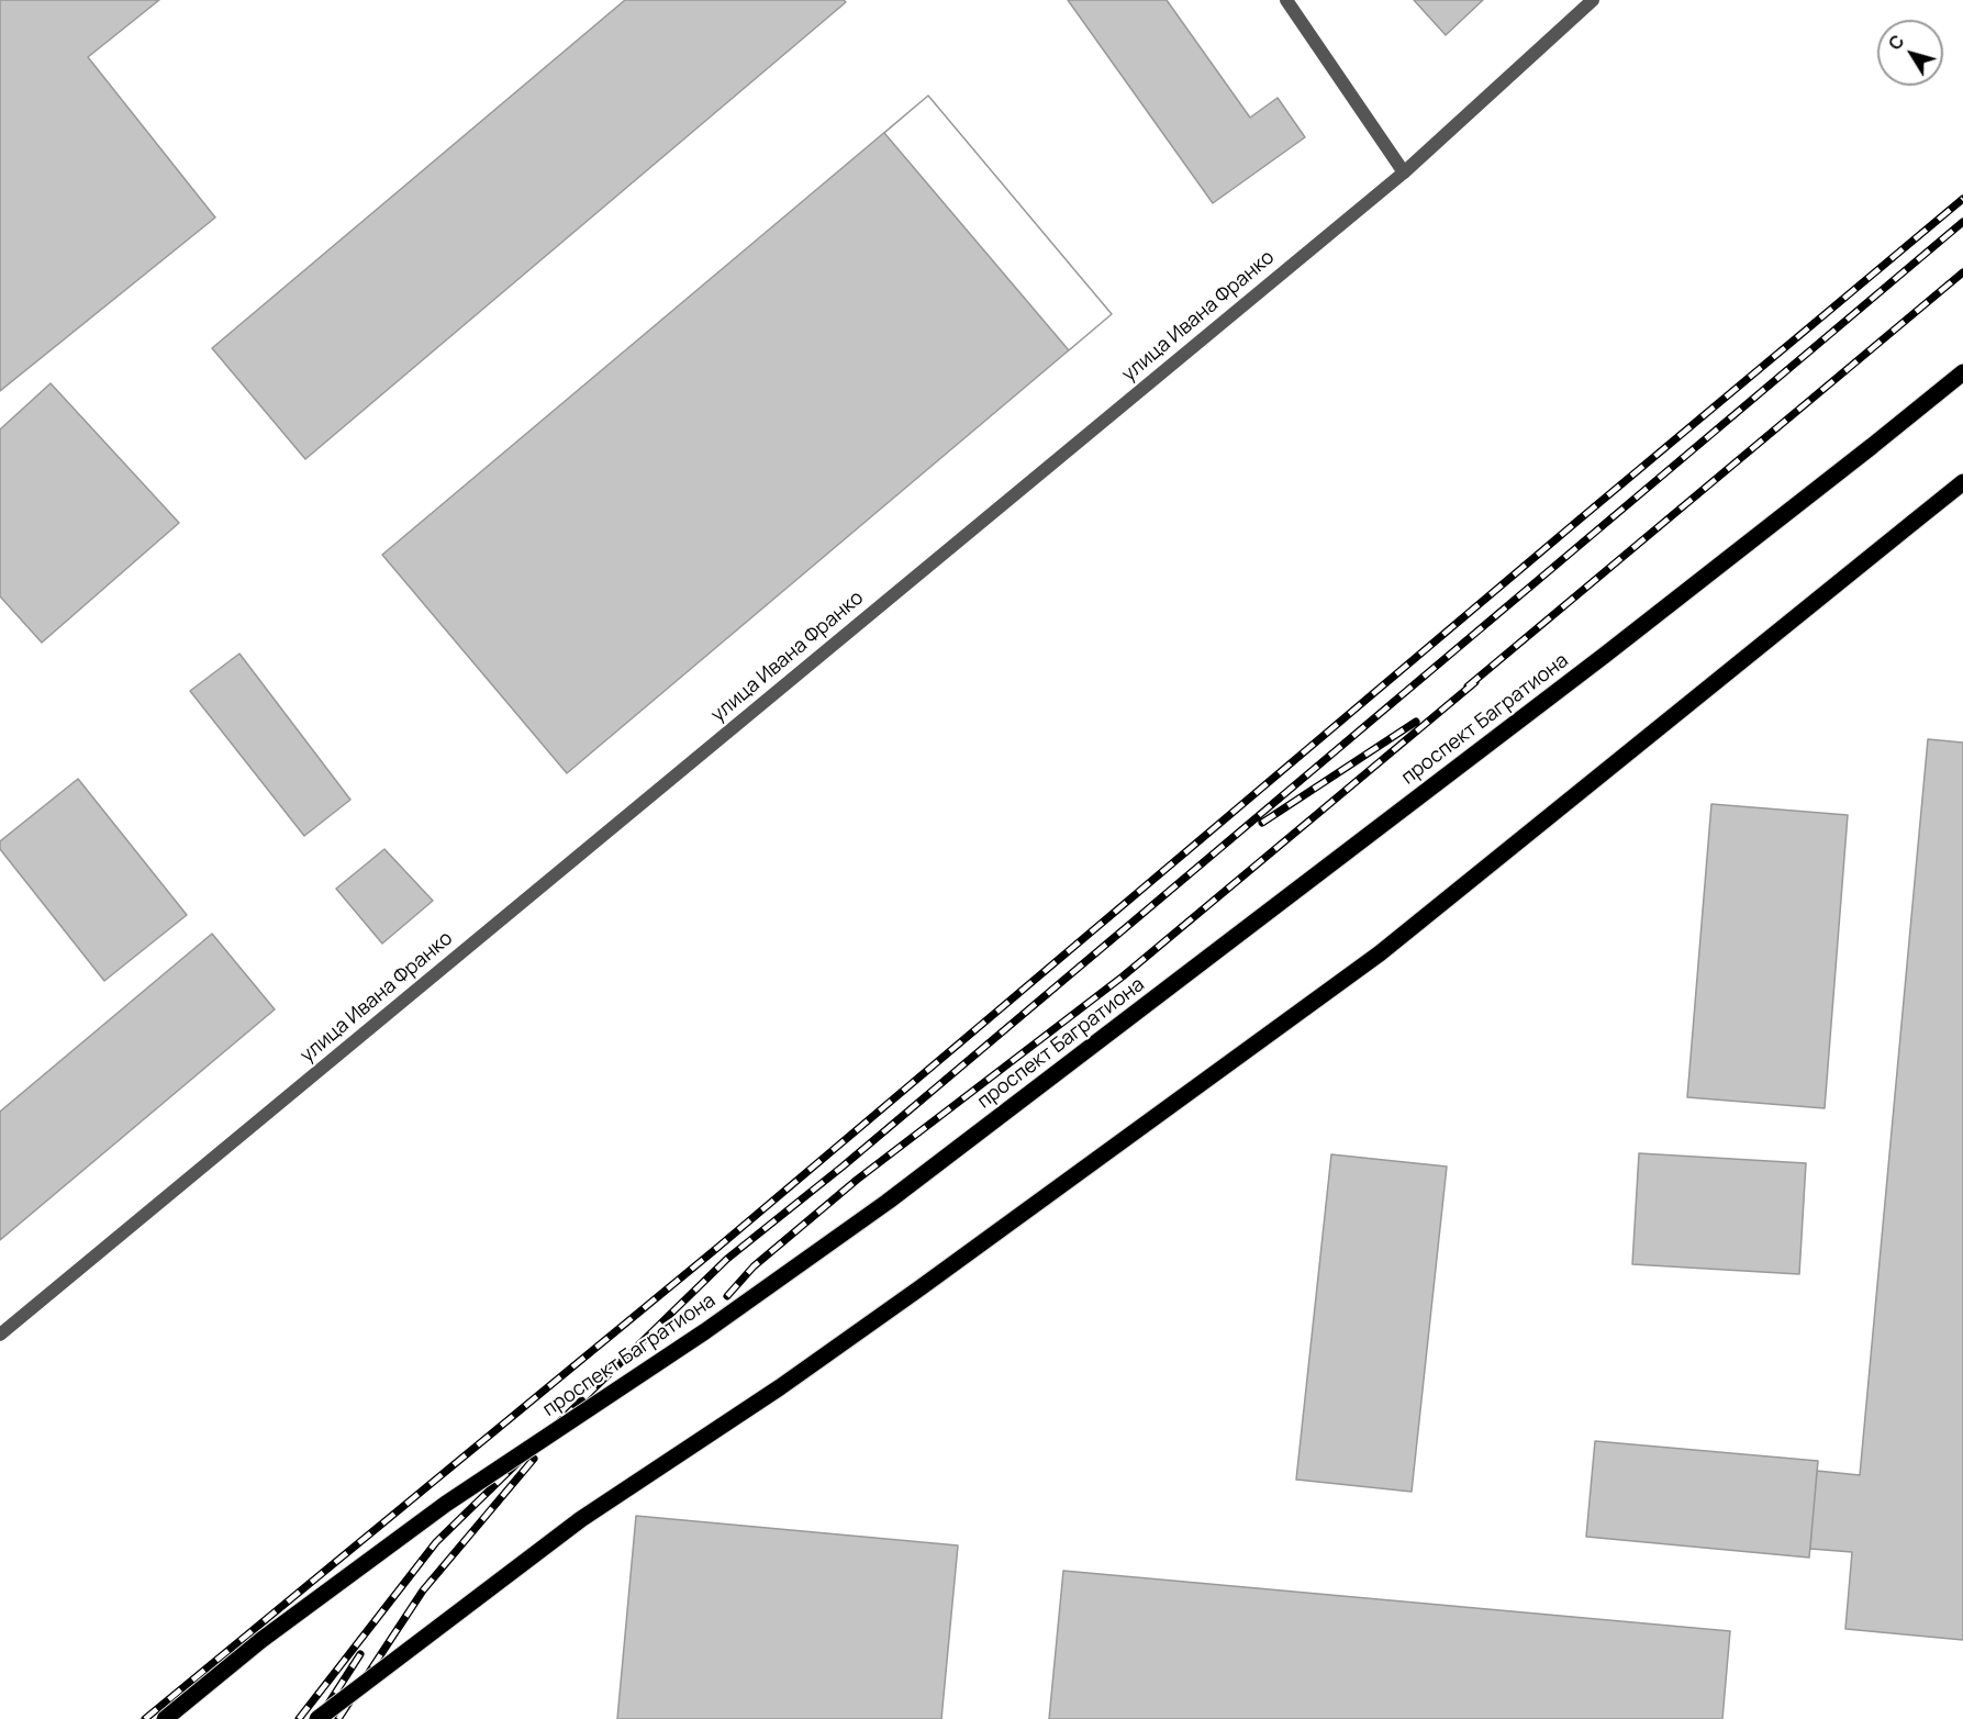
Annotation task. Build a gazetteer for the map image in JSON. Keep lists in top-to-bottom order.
{
  "streets": {
    "main road": ["проспект Багратиона"],
    "street": ["улица Ивана Франко"]
  },
  "north": "top left"
}
